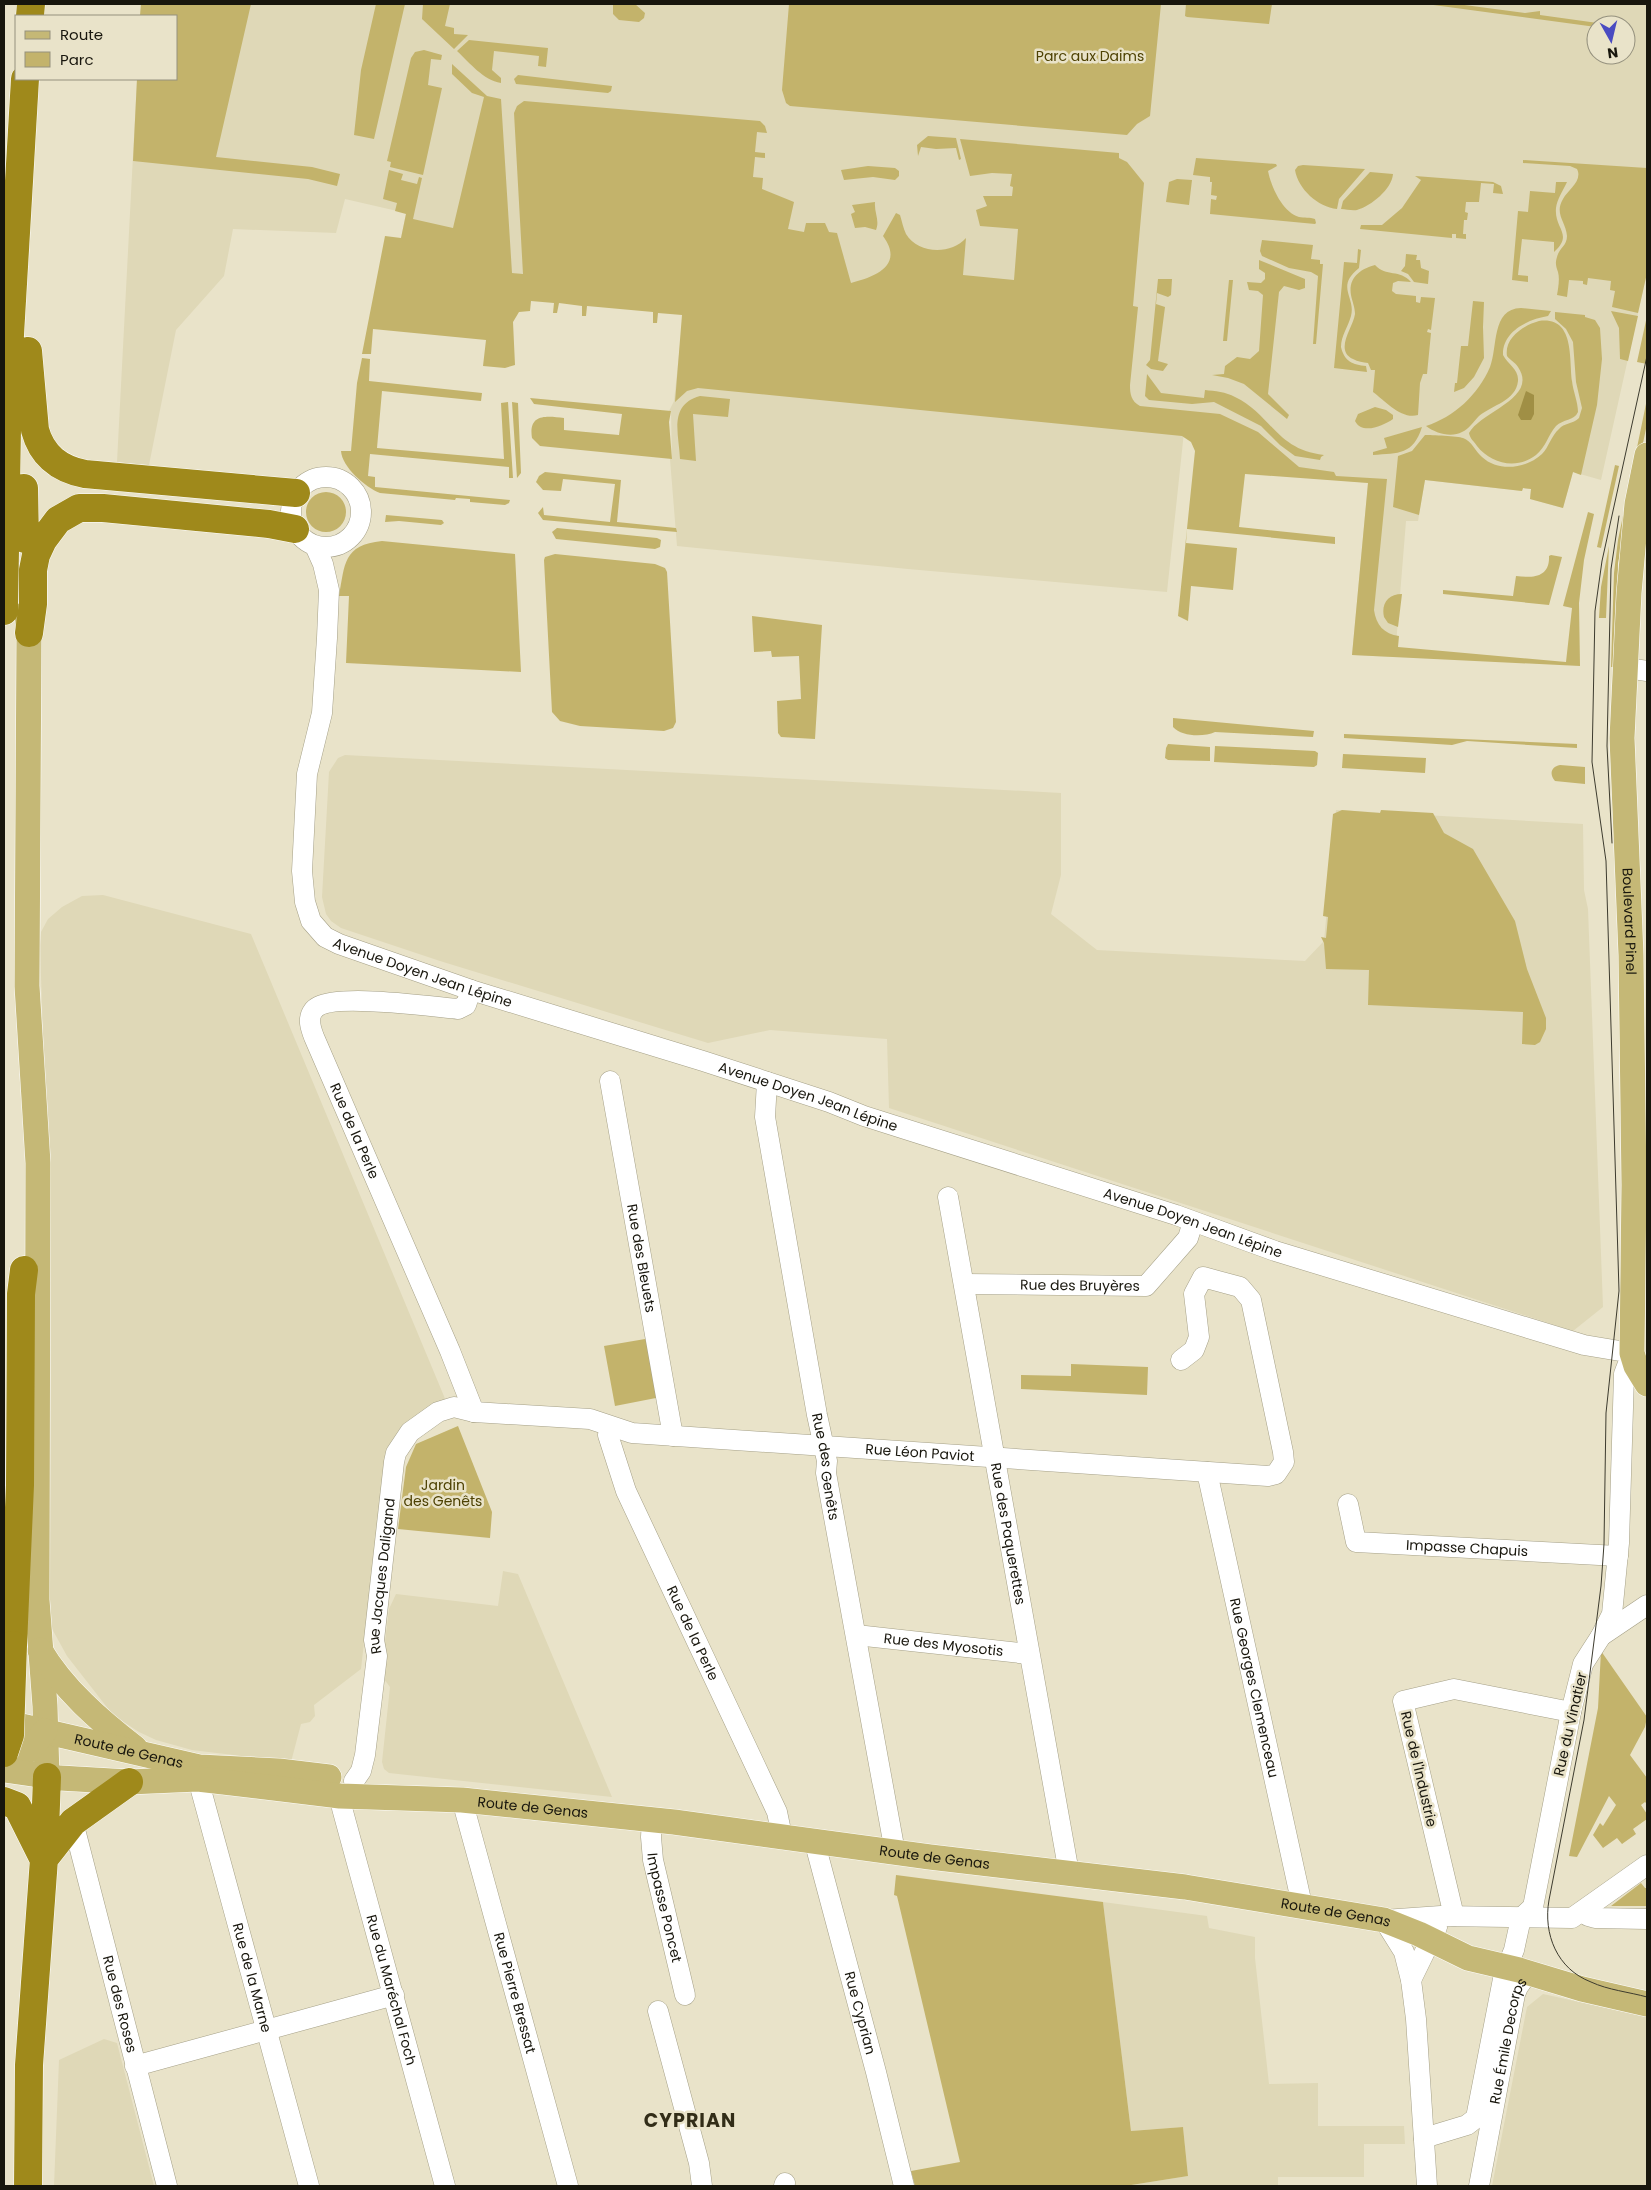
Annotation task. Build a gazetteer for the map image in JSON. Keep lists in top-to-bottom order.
{
  "streets": {
    "main road": ["Boulevard Pinel", "Route de Genas"],
    "street": [
      "Avenue Doyen Jean Lépine",
      "Rue de la Perle",
      "Rue des Bleuets",
      "Rue des Bruyères",
      "Rue Léon Paviot",
      "Rue des Genêts",
      "Rue des Paquerettes",
      "Impasse Chapuis",
      "Rue Jacques Daligand",
      "Rue des Myosotis",
      "Rue Georges Clemenceau",
      "Rue du Vinatier",
      "Rue de l'Industrie",
      "Impasse Poncet",
      "Rue de la Marne",
      "Rue du Maréchal Foch",
      "Rue Pierre Bressat",
      "Rue des Roses",
      "Rue Cyprian",
      "Rue Émile Decorps"
    ]
  },
  "crossings": [
    ["Boulevard Pinel", "Avenue Doyen Jean Lépine"],
    ["Boulevard Pinel", "Rue du Vinatier"],
    ["Avenue Doyen Jean Lépine", "Rue de la Perle"],
    ["Avenue Doyen Jean Lépine", "Rue des Bruyères"],
    ["Avenue Doyen Jean Lépine", "Rue des Genêts"],
    ["Avenue Doyen Jean Lépine", "Rue du Vinatier"],
    ["Rue de la Perle", "Rue Léon Paviot"],
    ["Rue de la Perle", "Rue Jacques Daligand"],
    ["Rue de la Perle", "Route de Genas"],
    ["Rue des Bleuets", "Rue Léon Paviot"],
    ["Rue des Bruyères", "Rue des Paquerettes"],
    ["Rue Léon Paviot", "Rue des Genêts"],
    ["Rue Léon Paviot", "Rue des Paquerettes"],
    ["Rue Léon Paviot", "Rue Jacques Daligand"],
    ["Rue Léon Paviot", "Rue Georges Clemenceau"],
    ["Rue des Genêts", "Rue des Myosotis"],
    ["Rue des Genêts", "Route de Genas"],
    ["Rue des Paquerettes", "Rue des Myosotis"],
    ["Rue des Paquerettes", "Route de Genas"],
    ["Impasse Chapuis", "Rue du Vinatier"],
    ["Rue Jacques Daligand", "Route de Genas"],
    ["Rue Jacques Daligand", "Rue du Maréchal Foch"],
    ["Rue Georges Clemenceau", "Route de Genas"],
    ["Rue du Vinatier", "Rue de l'Industrie"],
    ["Route de Genas", "Impasse Poncet"],
    ["Route de Genas", "Rue de la Marne"],
    ["Route de Genas", "Rue du Maréchal Foch"],
    ["Route de Genas", "Rue Pierre Bressat"],
    ["Route de Genas", "Rue Cyprian"],
    ["Route de Genas", "Rue Émile Decorps"]
  ],
  "districts": ["CYPRIAN"],
  "parks": ["Parc aux Daims", "Jardin des Genêts"],
  "legend": ["Route", "Parc"],
  "north": "bottom"
}
